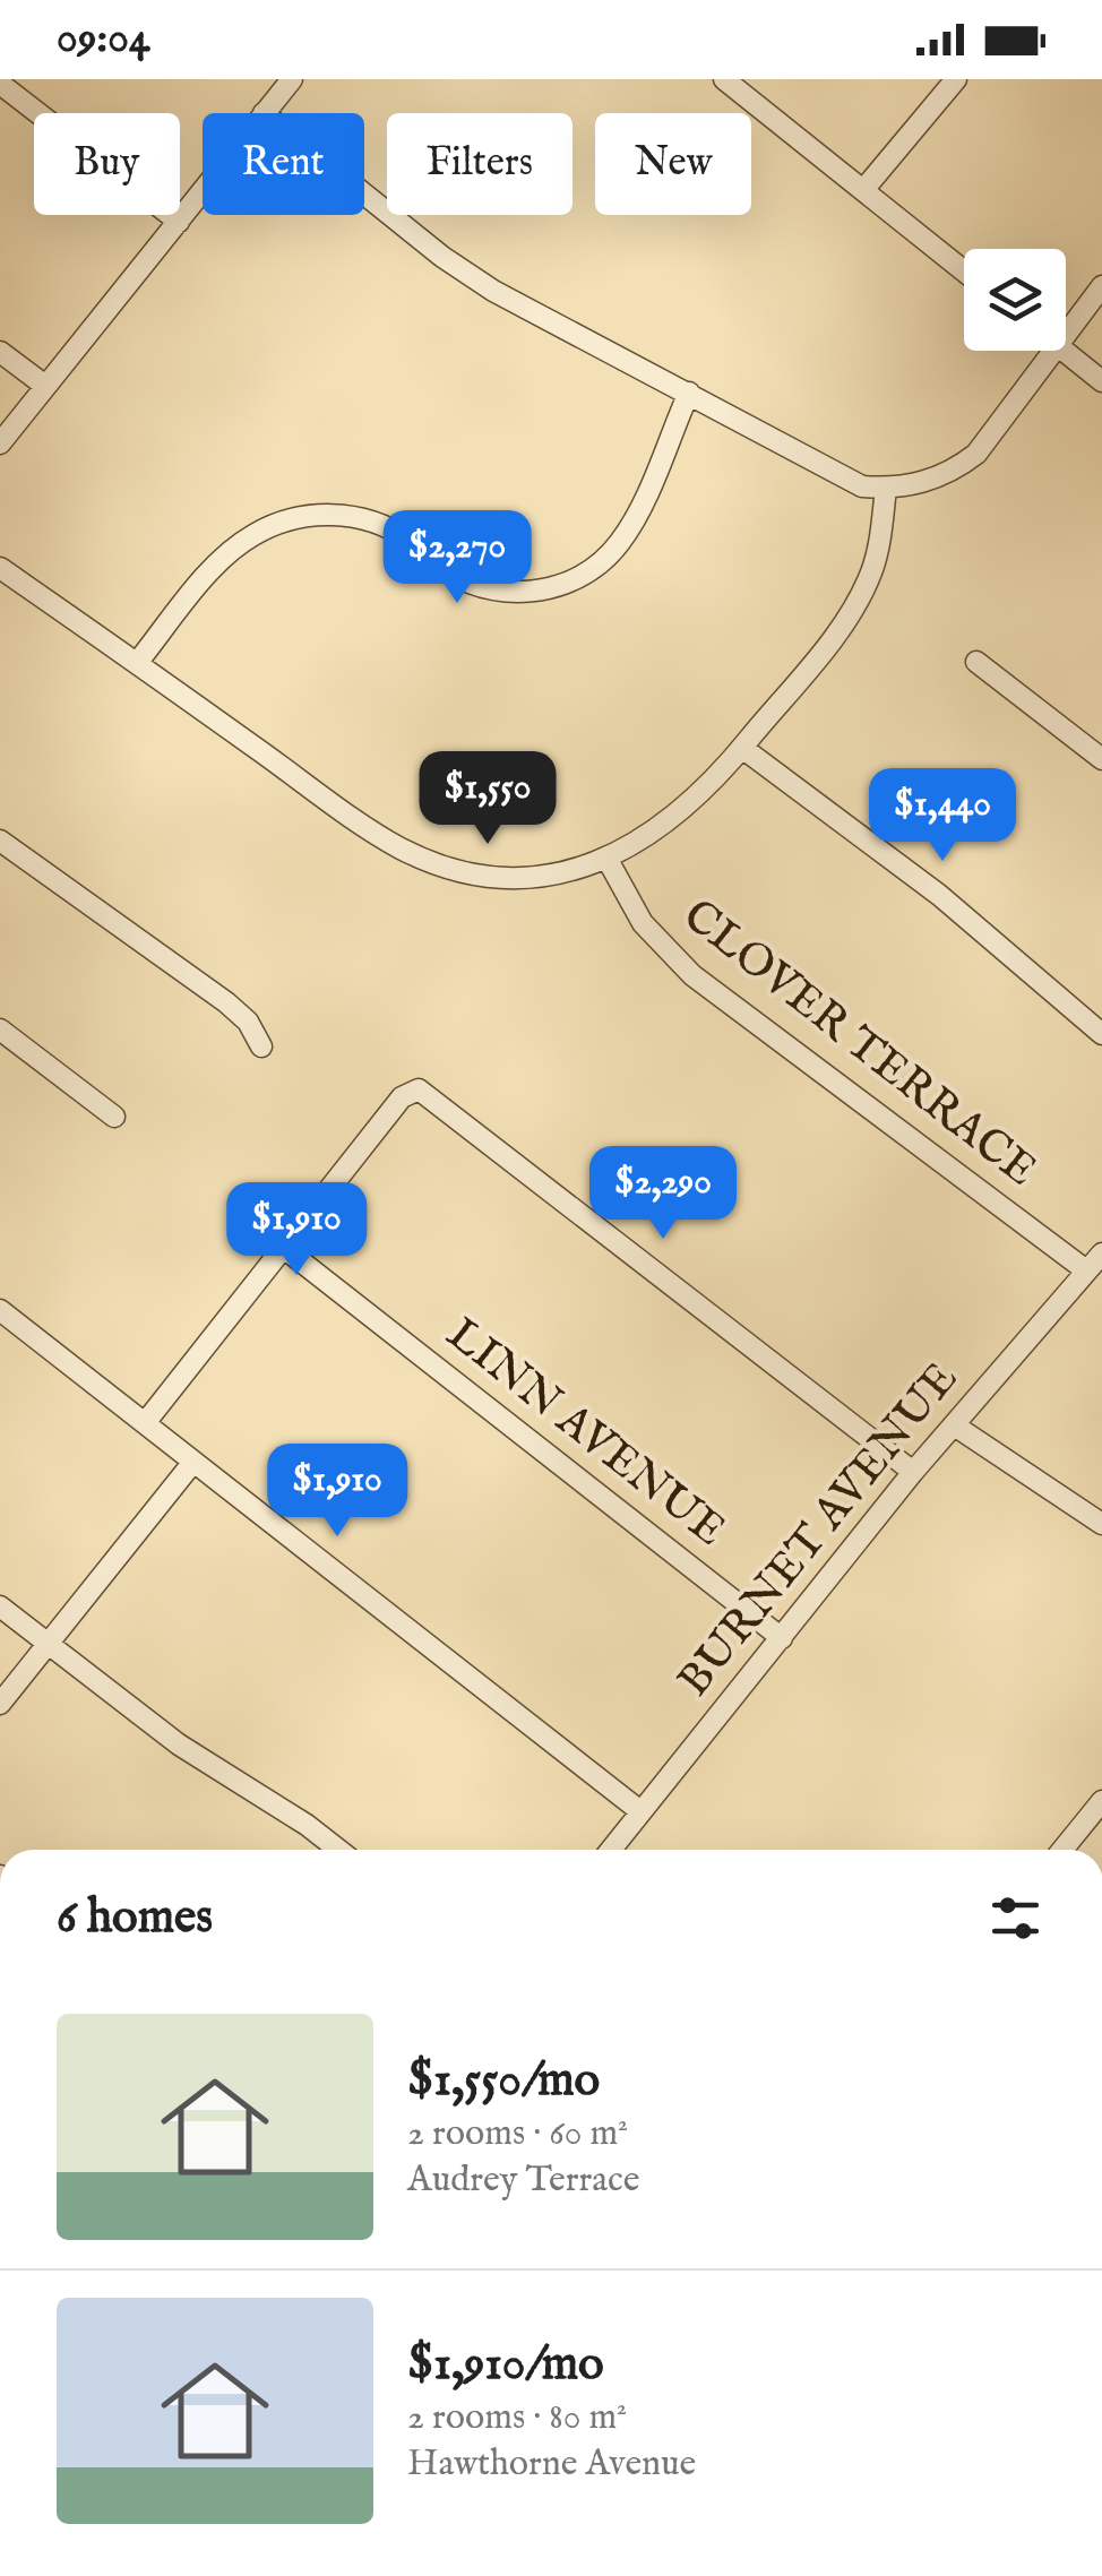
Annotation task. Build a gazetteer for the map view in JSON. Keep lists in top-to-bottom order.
{
  "streets": {
    "street": ["CLOVER TERRACE", "LINN AVENUE", "BURNET AVENUE"]
  },
  "crossings": [
    ["CLOVER TERRACE", "BURNET AVENUE"],
    ["LINN AVENUE", "BURNET AVENUE"]
  ],
  "page": {
    "status": "09:04",
    "chip": [
      "Buy",
      "Rent",
      "Filters",
      "New"
    ],
    "price": [
      "$2,270",
      "$1,550",
      "$1,440",
      "$2,290",
      "$1,910",
      "$1,910"
    ],
    "heading": "6 homes",
    "list": [
      {
        "name": "$1,550/mo",
        "note": "2 rooms · 60 m² · Audrey Terrace"
      },
      {
        "name": "$1,910/mo",
        "note": "2 rooms · 80 m² · Hawthorne Avenue"
      }
    ]
  }
}
